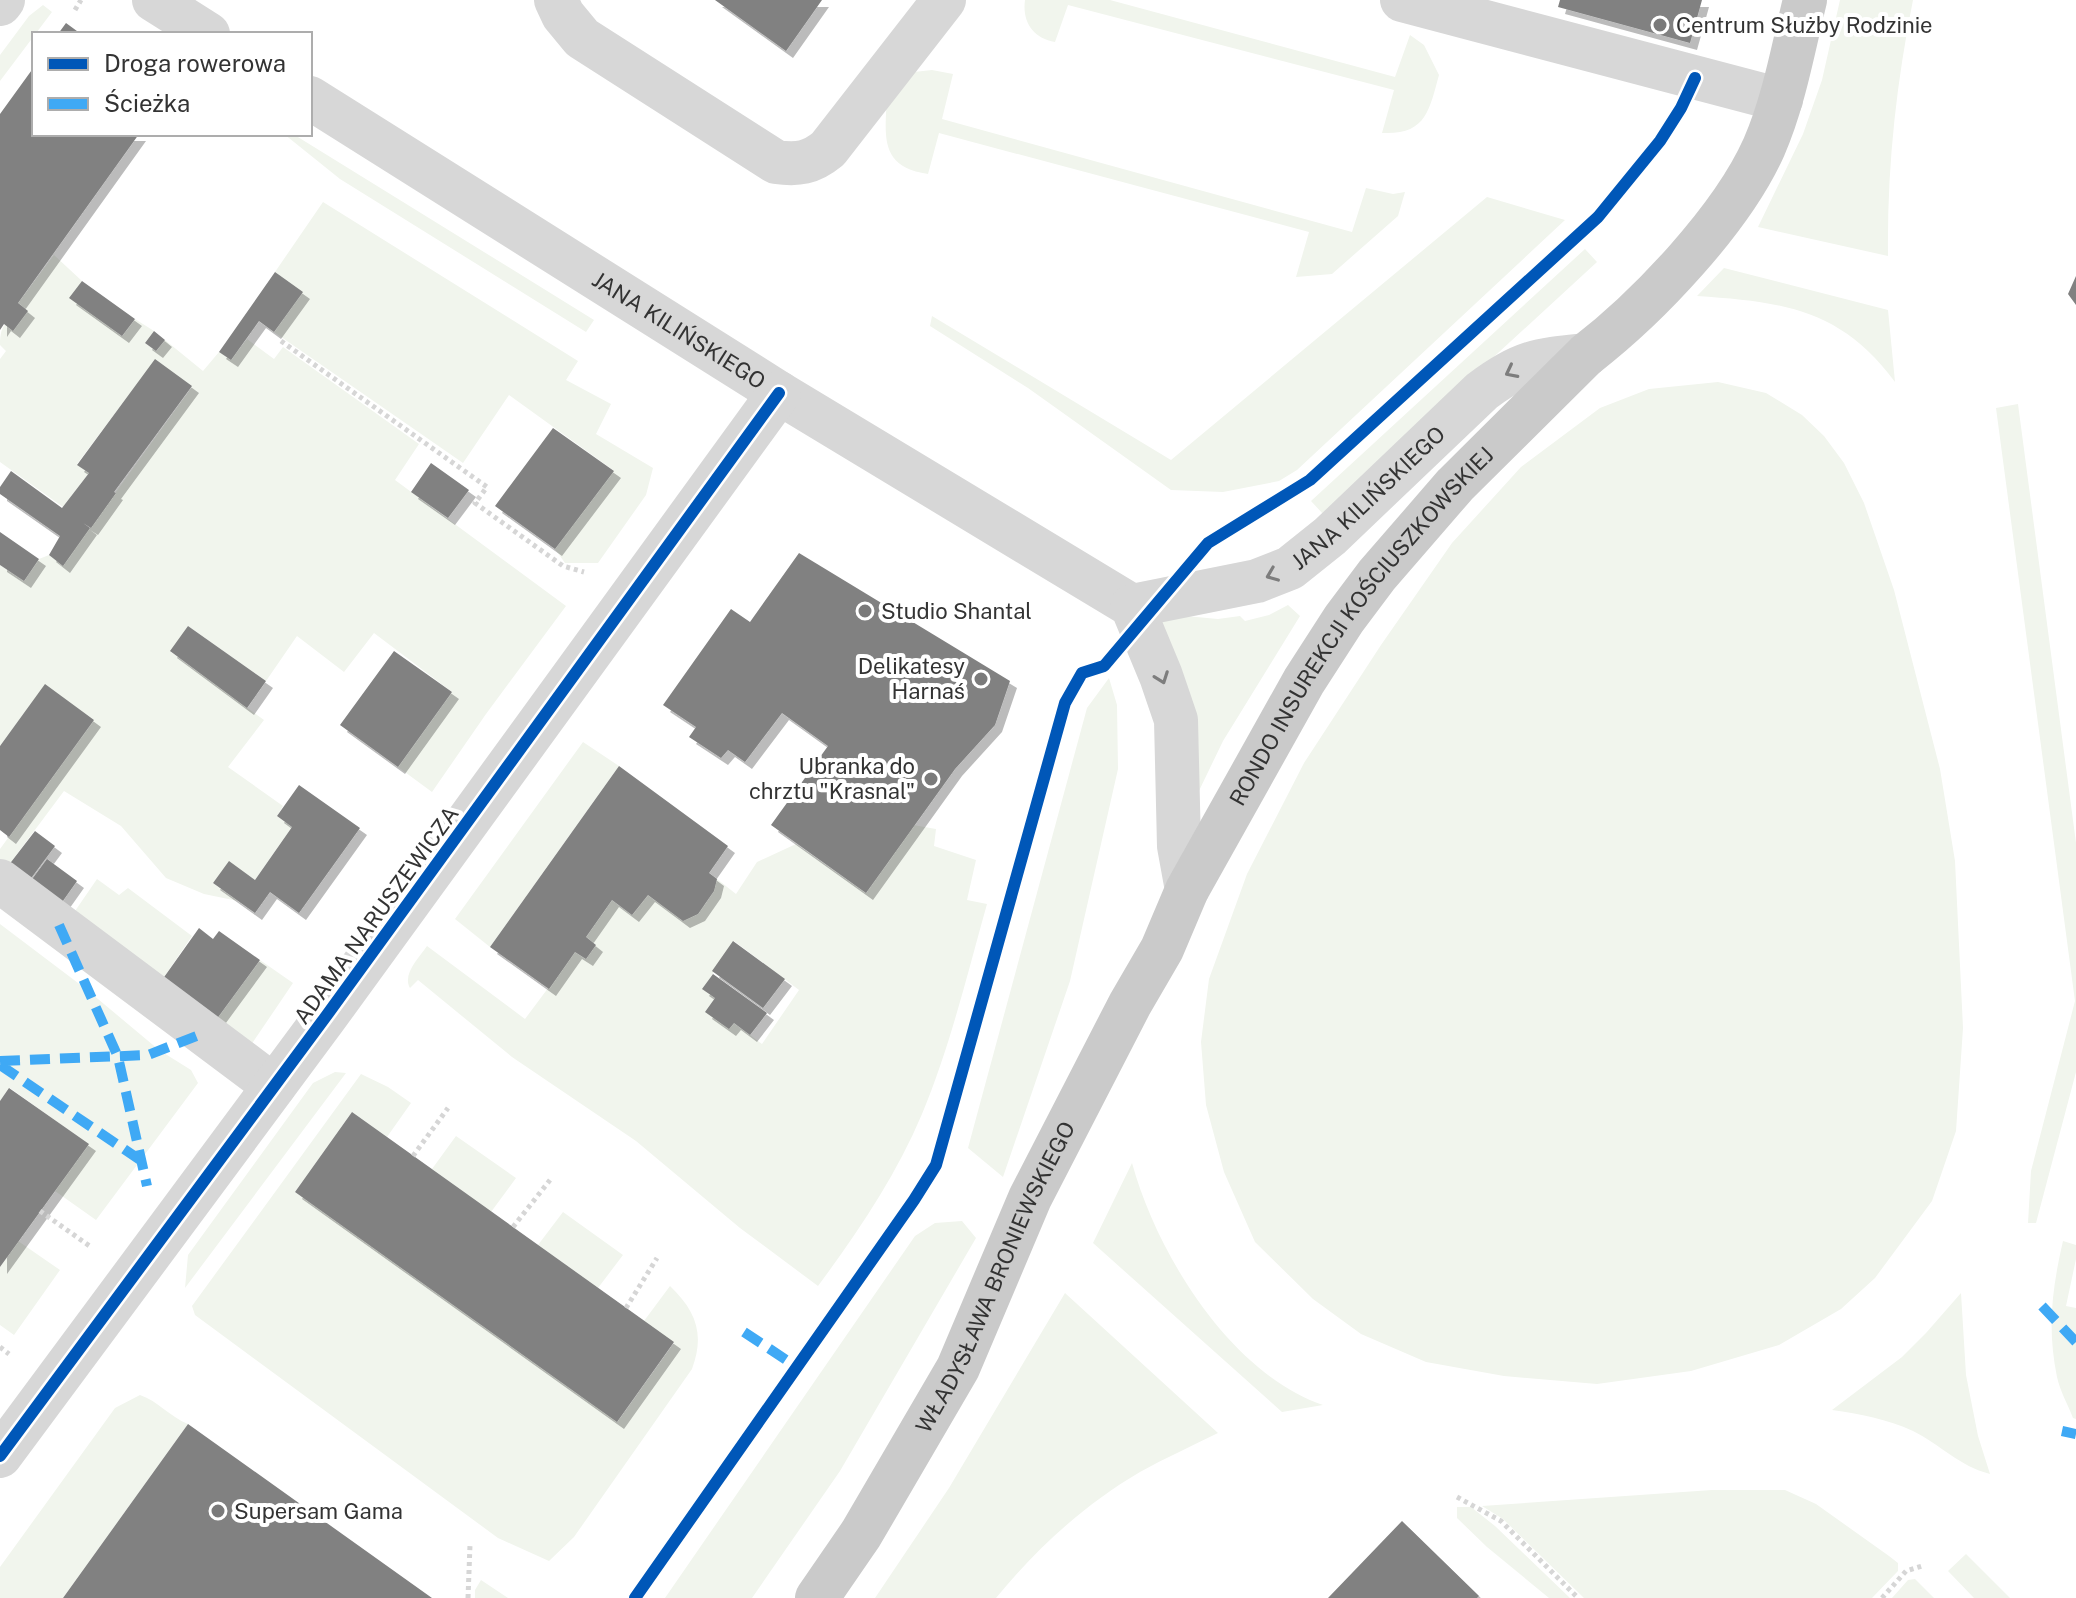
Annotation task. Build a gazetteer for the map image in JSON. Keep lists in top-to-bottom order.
{
  "streets": {
    "main road": ["RONDO INSUREKCJI KOŚCIUSZKOWSKIEJ", "WŁADYSŁAWA BRONIEWSKIEGO"],
    "street": ["JANA KILIŃSKIEGO", "ADAMA NARUSZEWICZA"]
  },
  "crossings": [
    ["JANA KILIŃSKIEGO", "RONDO INSUREKCJI KOŚCIUSZKOWSKIEJ"],
    ["JANA KILIŃSKIEGO", "ADAMA NARUSZEWICZA"],
    ["RONDO INSUREKCJI KOŚCIUSZKOWSKIEJ", "WŁADYSŁAWA BRONIEWSKIEGO"]
  ],
  "one_way": ["JANA KILIŃSKIEGO"],
  "places": [
    "Centrum Służby Rodzinie",
    "Studio Shantal",
    "Delikatesy Harnaś",
    "Ubranka do chrztu \"Krasnal\"",
    "Supersam Gama"
  ],
  "legend": ["Droga rowerowa", "Ścieżka"]
}
